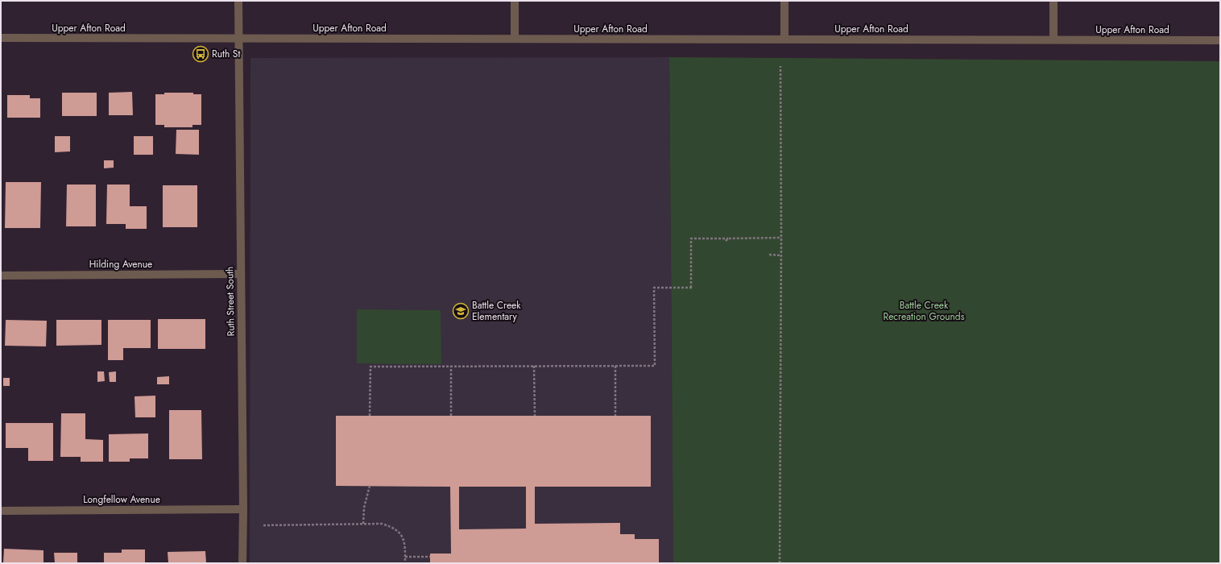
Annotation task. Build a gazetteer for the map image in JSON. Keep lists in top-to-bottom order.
{
  "streets": {
    "street": [
      "Upper Afton Road",
      "Hilding Avenue",
      "Ruth Street South",
      "Longfellow Avenue"
    ]
  },
  "crossings": [
    ["Upper Afton Road", "Ruth Street South"],
    ["Hilding Avenue", "Ruth Street South"],
    ["Ruth Street South", "Longfellow Avenue"]
  ],
  "parks": ["Battle Creek Recreation Grounds"],
  "places": {
    "bus stop": ["Ruth St"],
    "school or university": ["Battle Creek Elementary"]
  }
}
